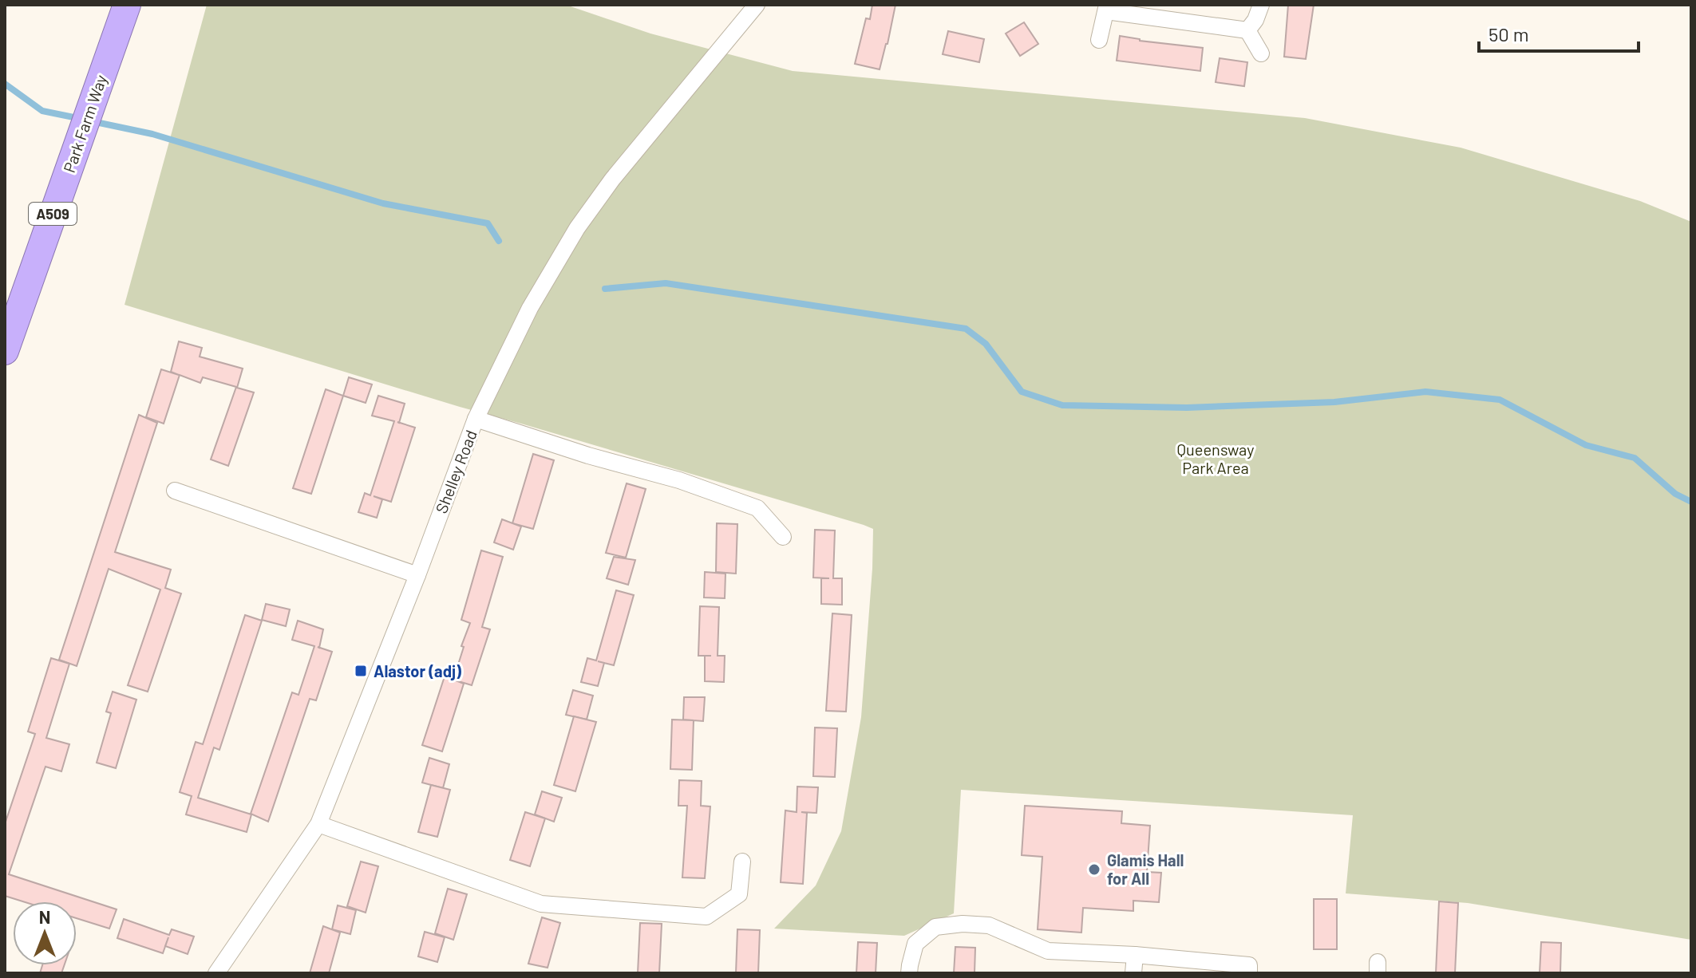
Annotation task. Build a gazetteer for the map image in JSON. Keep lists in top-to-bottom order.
{
  "streets": {
    "highway": ["Park Farm Way", "A509"],
    "street": ["Shelley Road"]
  },
  "parks": ["Queensway Park Area"],
  "places": {
    "transit": ["Alastor (adj)"],
    "other": ["Glamis Hall for All"]
  },
  "scale_bar": "50 m",
  "north": "top"
}
